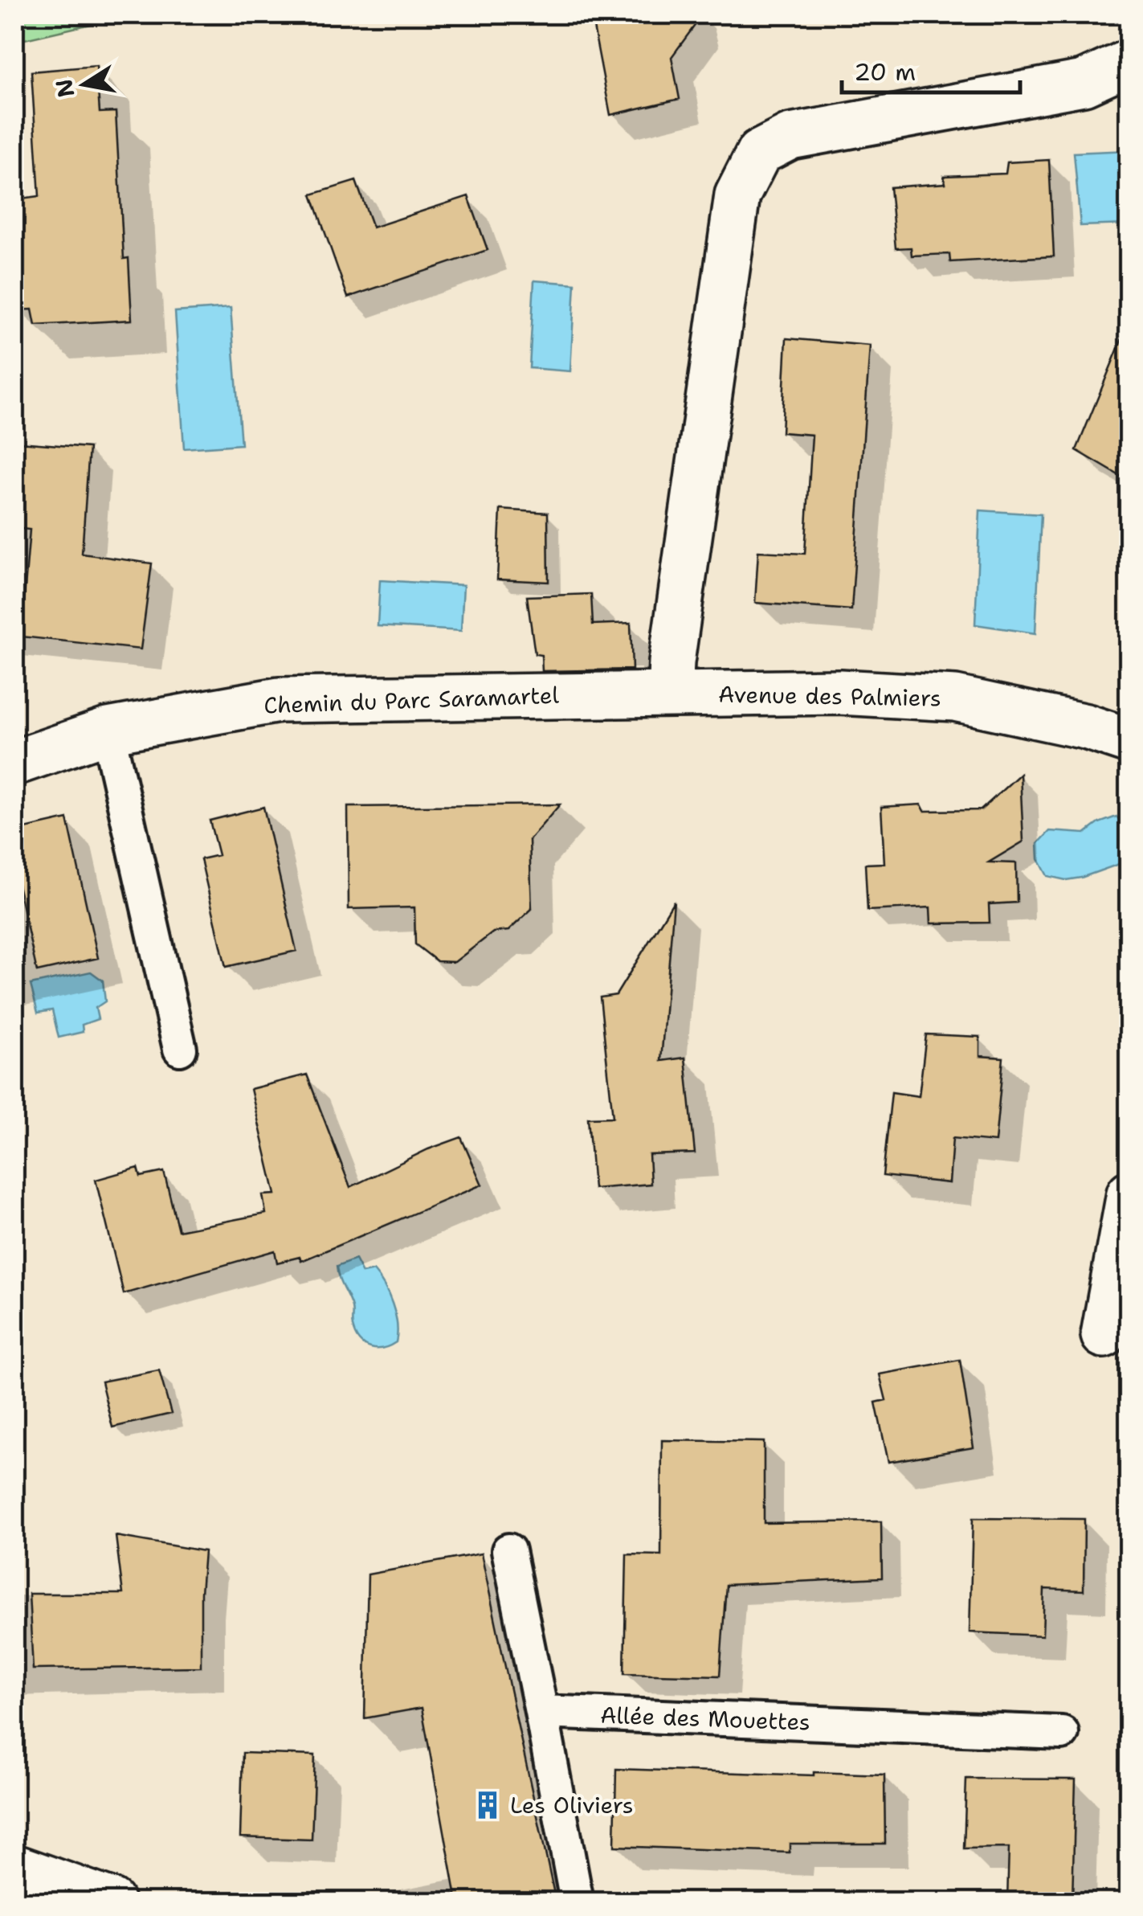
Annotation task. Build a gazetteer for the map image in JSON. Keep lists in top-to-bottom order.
{
  "streets": {
    "street": ["Avenue des Palmiers", "Chemin du Parc Saramartel"],
    "lane": ["Allée des Mouettes"]
  },
  "crossings": [
    ["Avenue des Palmiers", "Chemin du Parc Saramartel"]
  ],
  "places": {
    "building": ["Les Oliviers"]
  },
  "scale_bar": "20 m",
  "north": "left"
}
